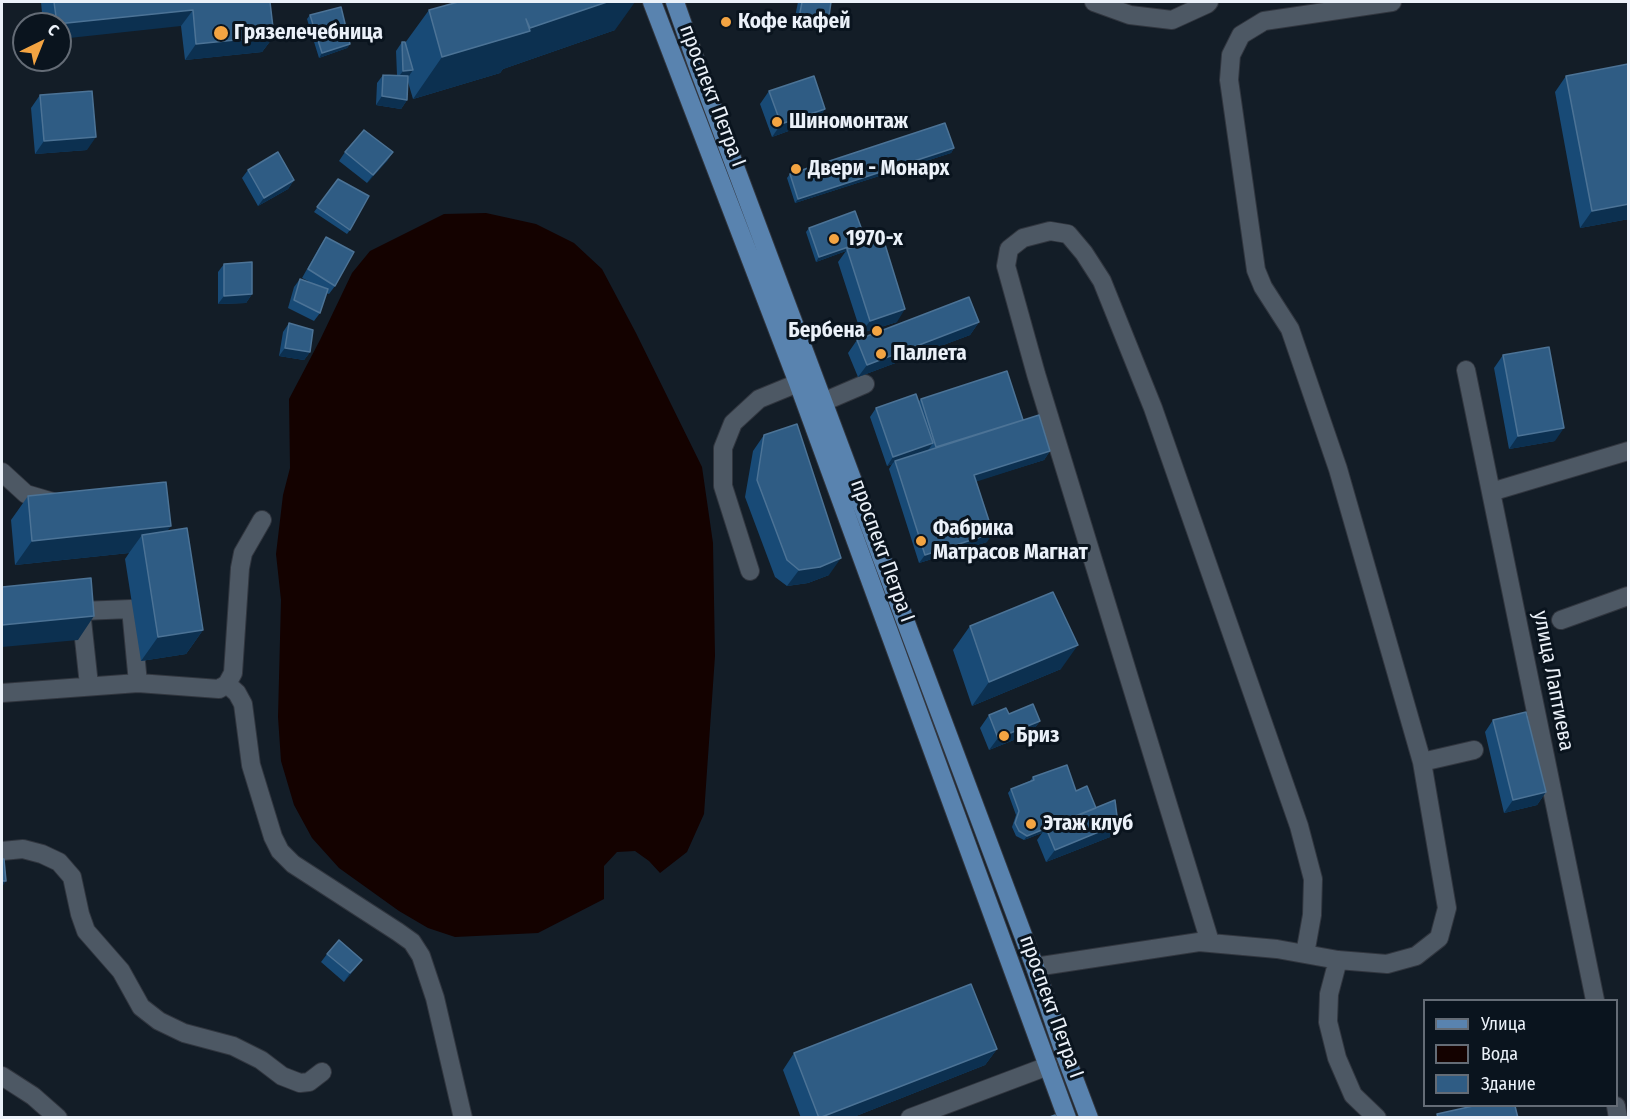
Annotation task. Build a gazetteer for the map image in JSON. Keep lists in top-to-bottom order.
{
  "streets": {
    "main road": ["проспект Петра I"],
    "street": ["улица Лаптиева"]
  },
  "places": [
    "Кофе кафей",
    "Грязелечебница",
    "Шиномонтаж",
    "Двери - Монарх",
    "1970-х",
    "Бербена",
    "Паллета",
    "Фабрика Матрасов Магнат",
    "Бриз",
    "Этаж клуб"
  ],
  "legend": ["Улица", "Вода", "Здание"],
  "north": "top right"
}
